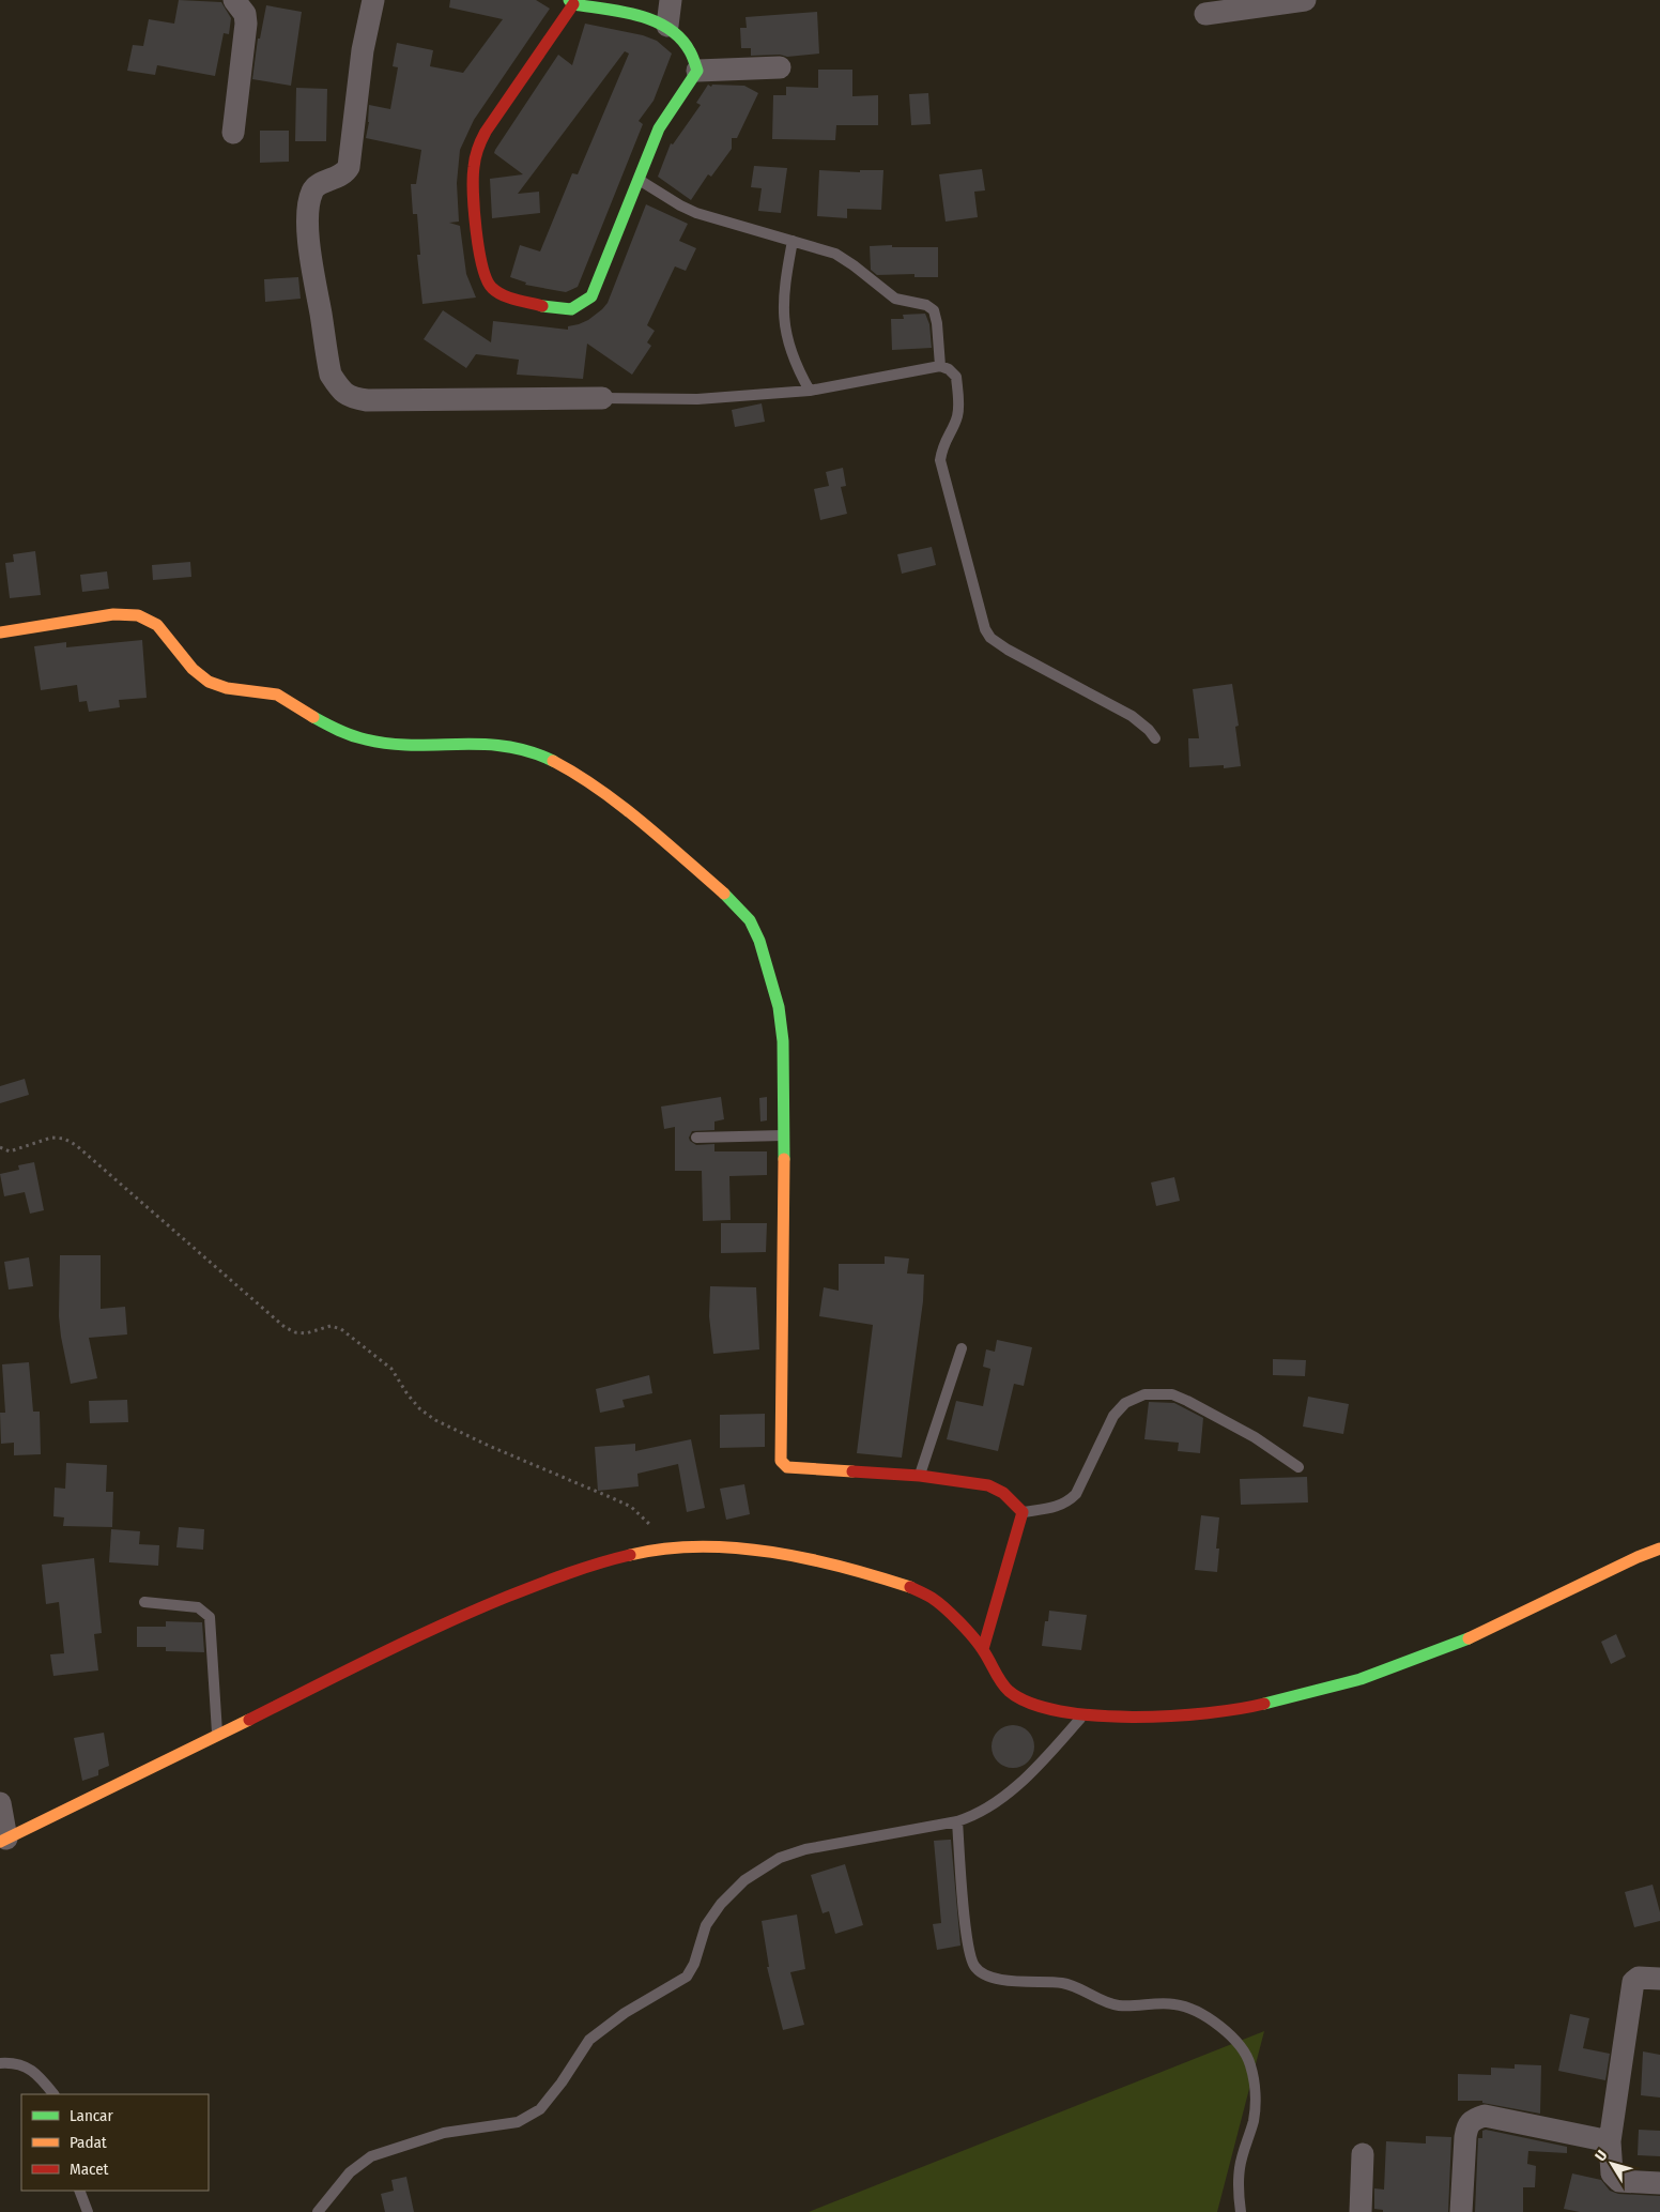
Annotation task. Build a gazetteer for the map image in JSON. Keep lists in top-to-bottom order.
{
  "legend": ["Lancar", "Padat", "Macet"],
  "north": "top left"
}
